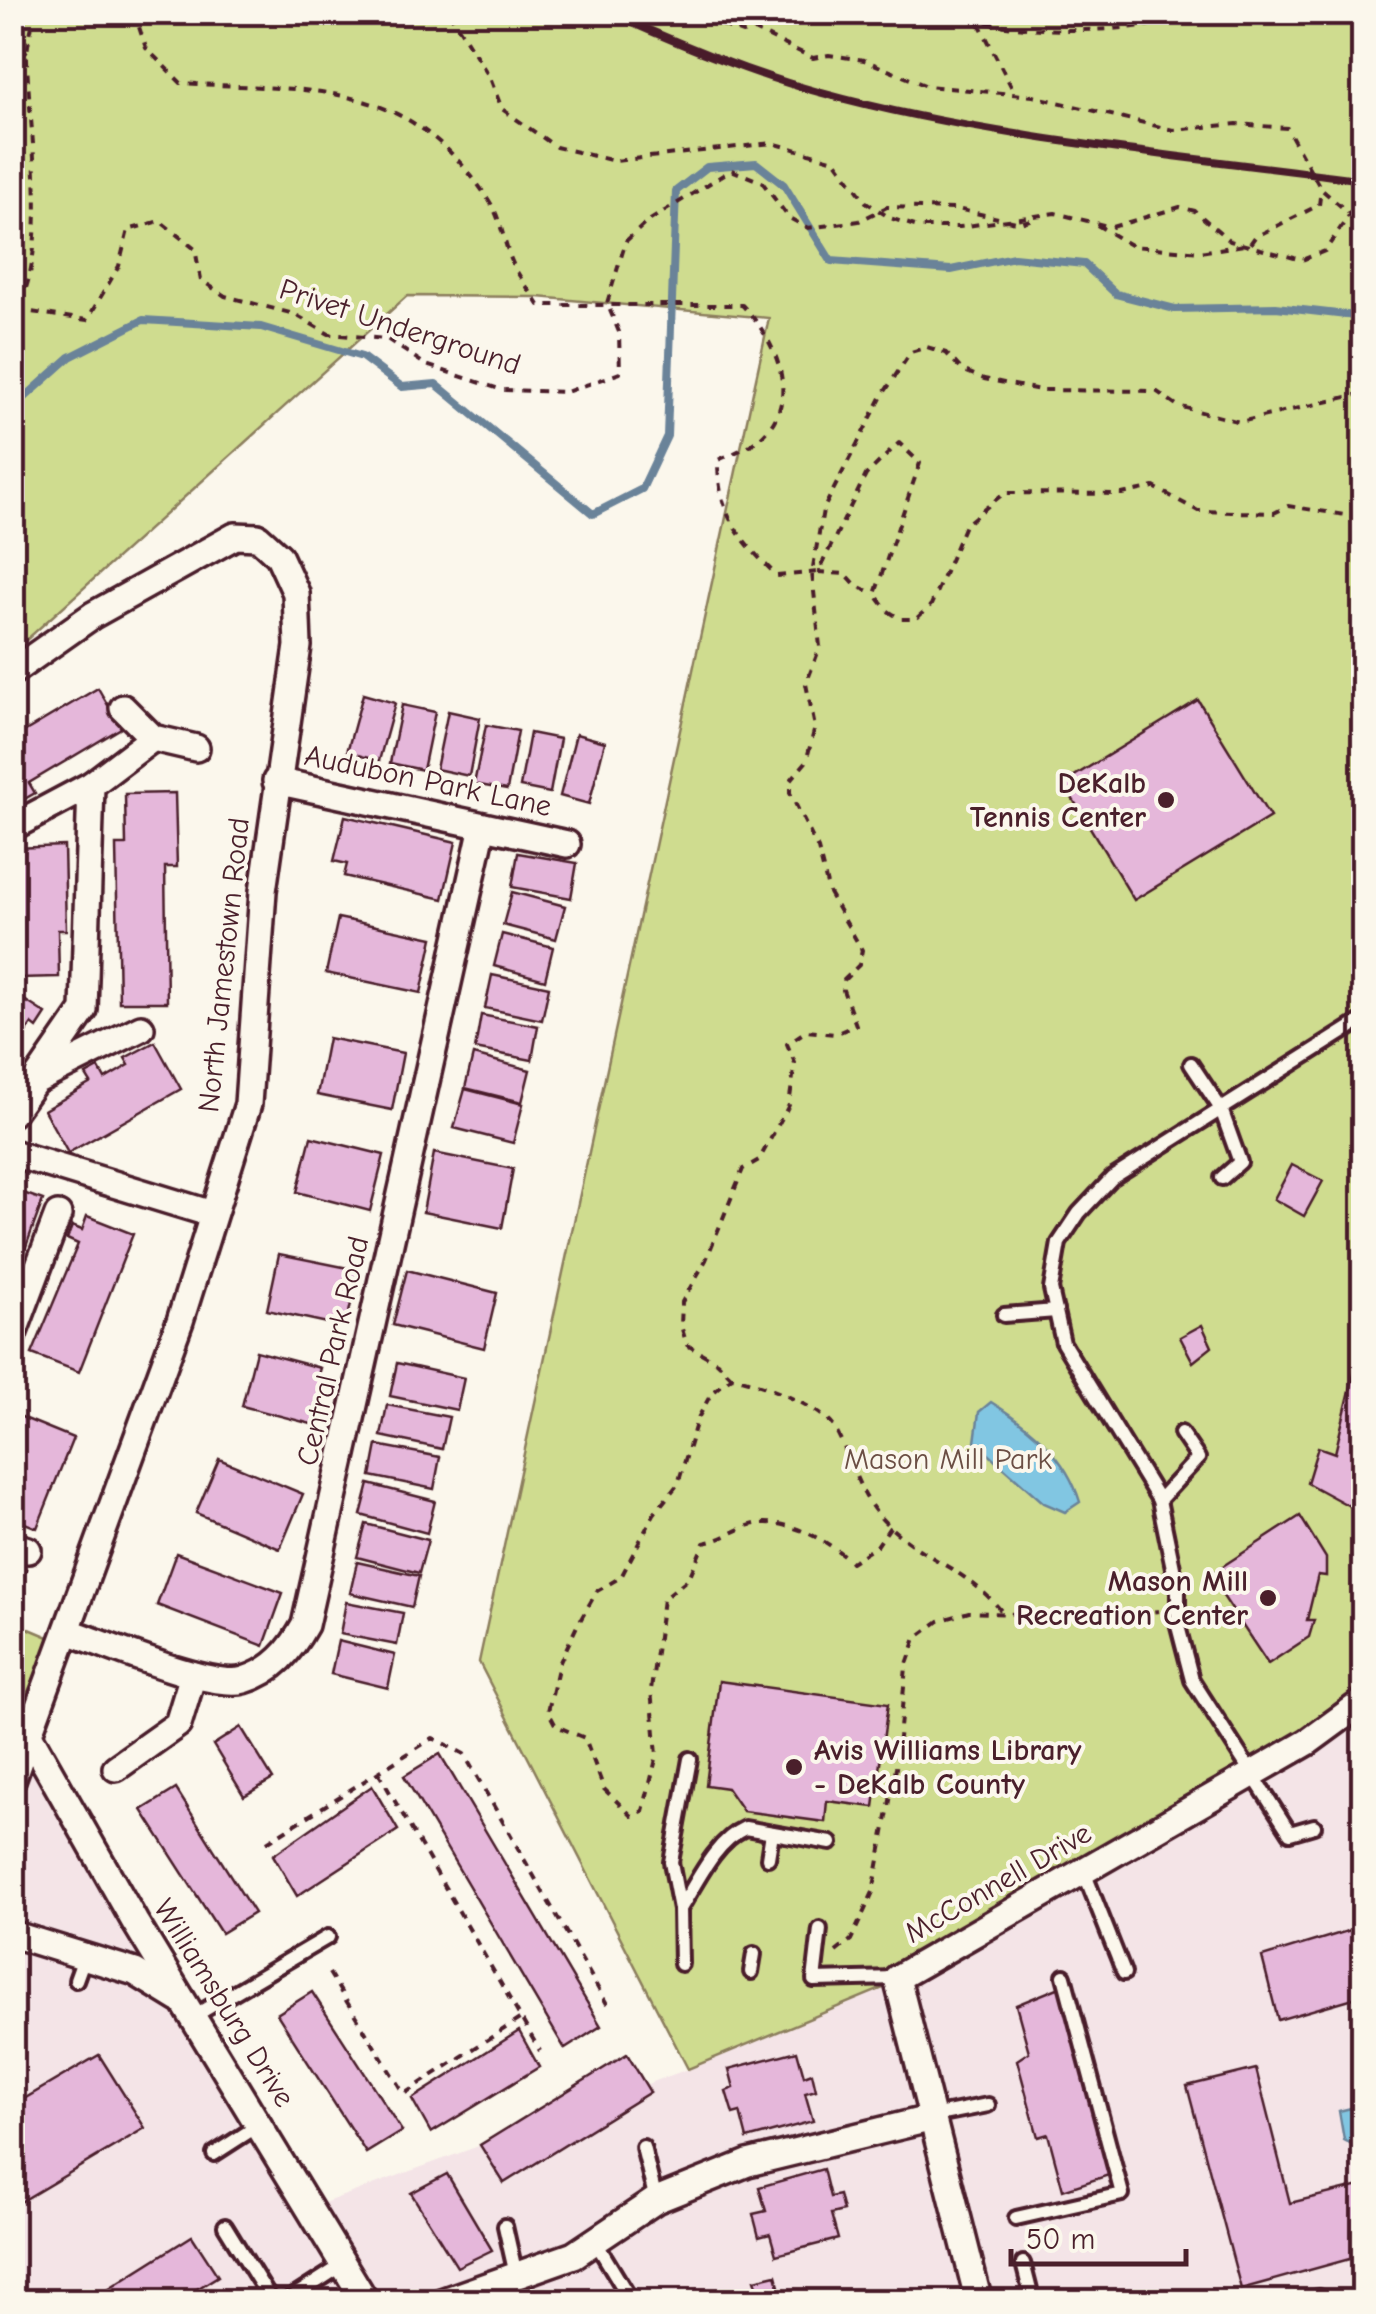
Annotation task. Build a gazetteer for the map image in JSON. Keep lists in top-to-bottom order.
{
  "streets": {
    "street": [
      "Audubon Park Lane",
      "North Jamestown Road",
      "Central Park Road",
      "McConnell Drive",
      "Williamsburg Drive"
    ],
    "path": ["Privet Underground"]
  },
  "crossings": [
    ["Audubon Park Lane", "North Jamestown Road"],
    ["Audubon Park Lane", "Central Park Road"],
    ["North Jamestown Road", "Central Park Road"],
    ["North Jamestown Road", "Williamsburg Drive"]
  ],
  "parks": ["Mason Mill Park"],
  "places": ["DeKalb Tennis Center", "Mason Mill Recreation Center", "Avis Williams Library - DeKalb County"],
  "scale_bar": "50 m"
}
